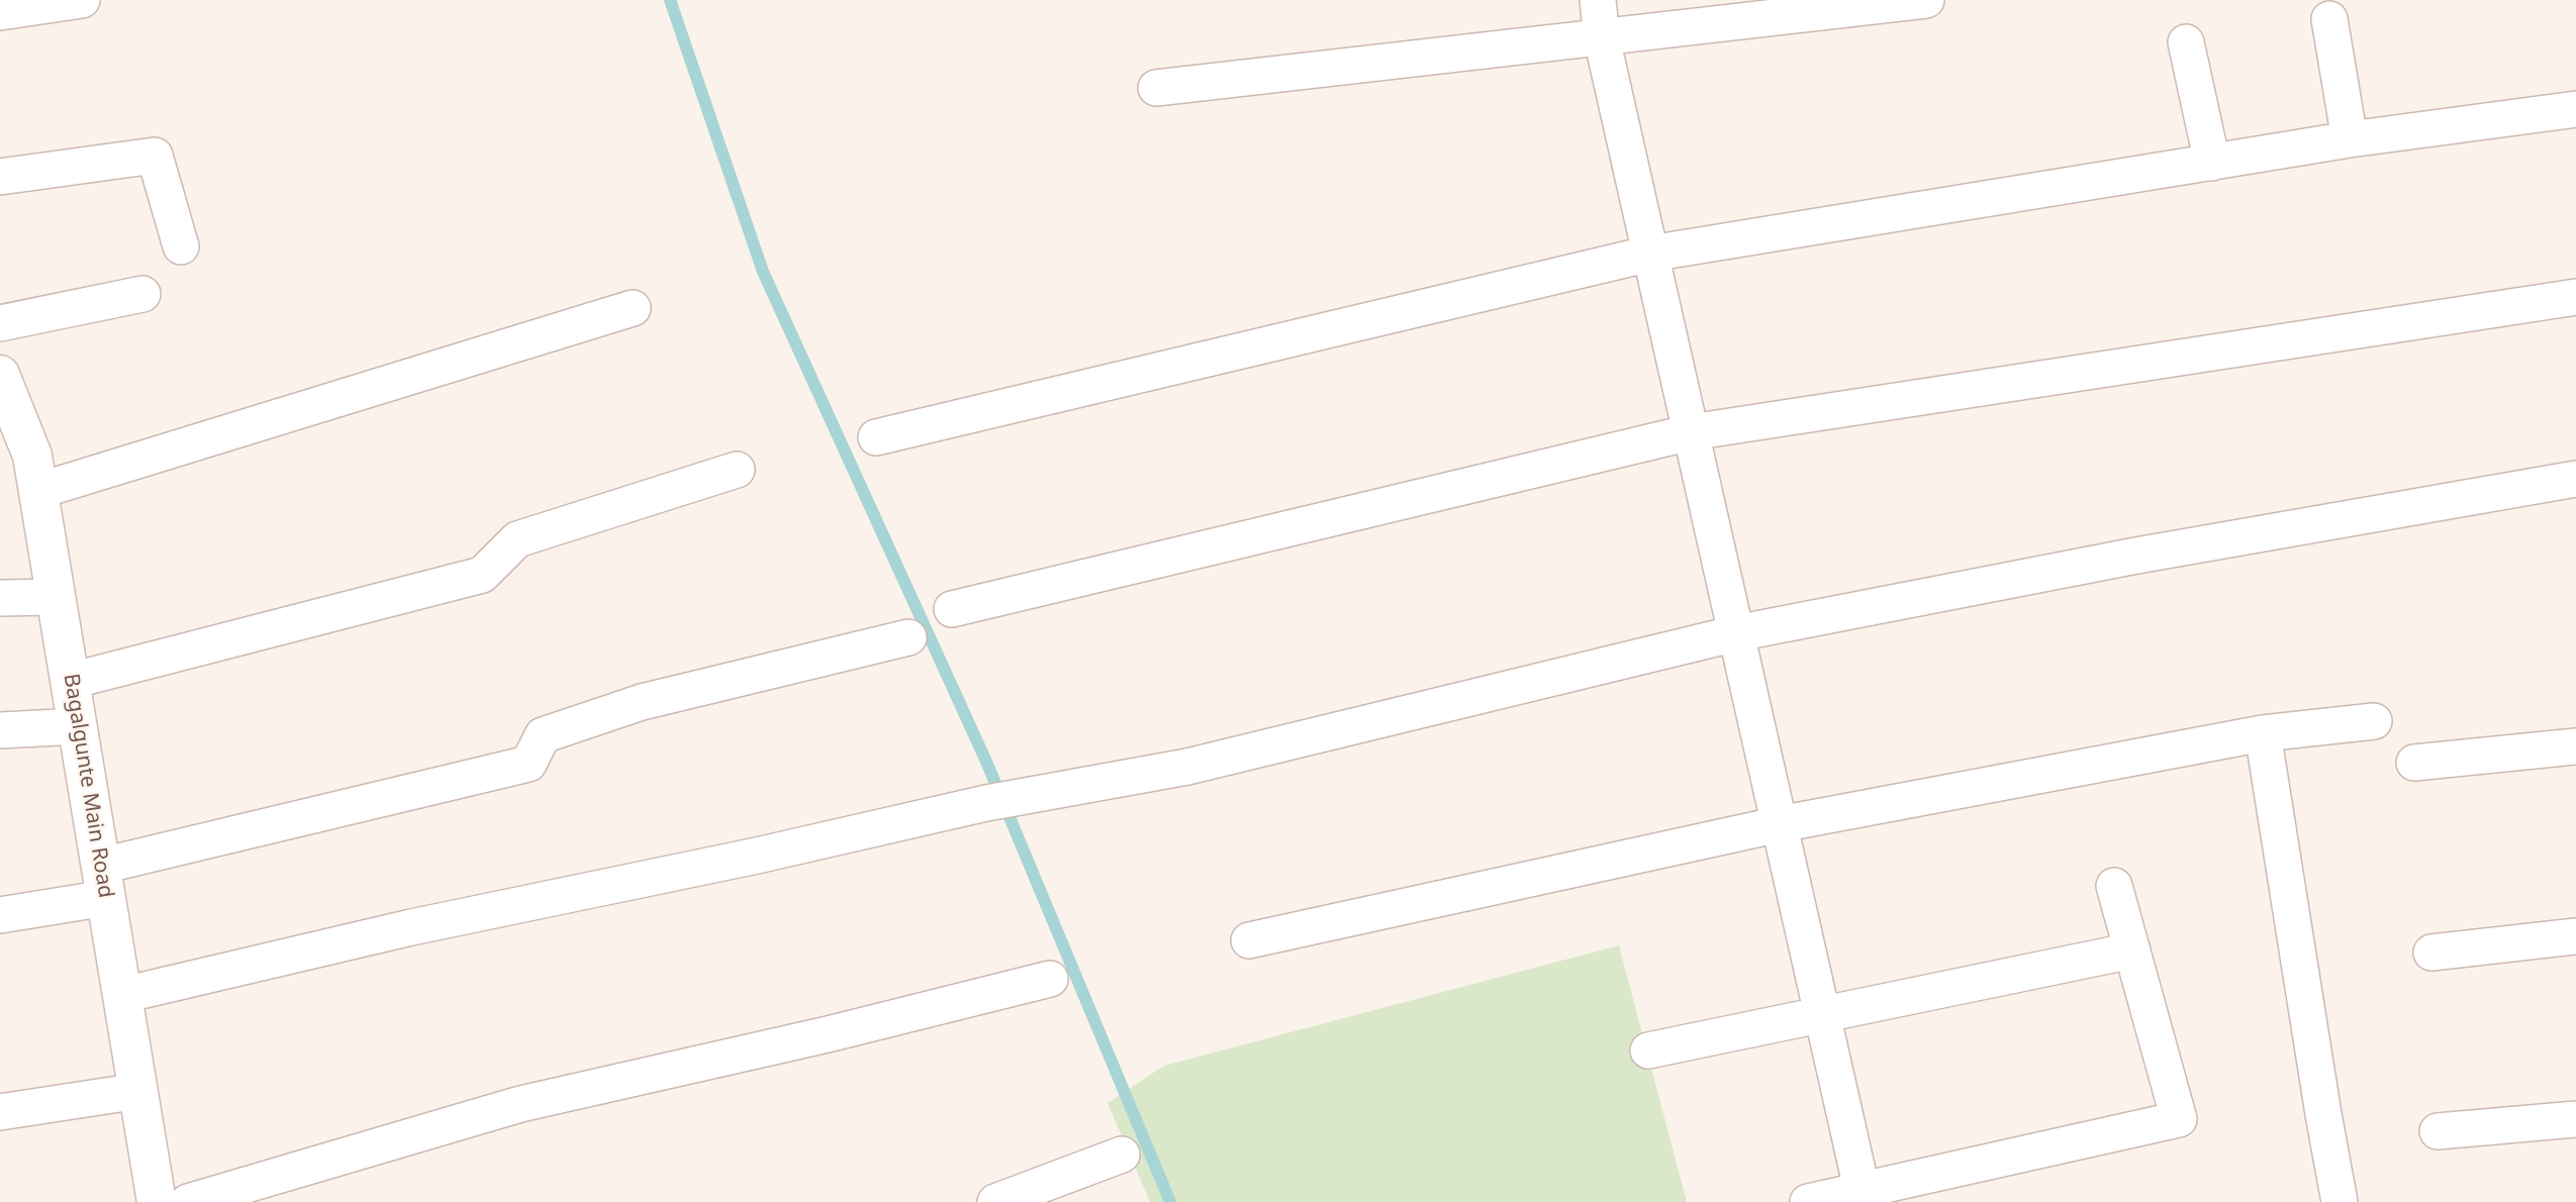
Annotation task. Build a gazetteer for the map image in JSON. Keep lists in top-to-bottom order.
{
  "streets": {
    "street": ["Bagalgunte Main Road"]
  }
}
